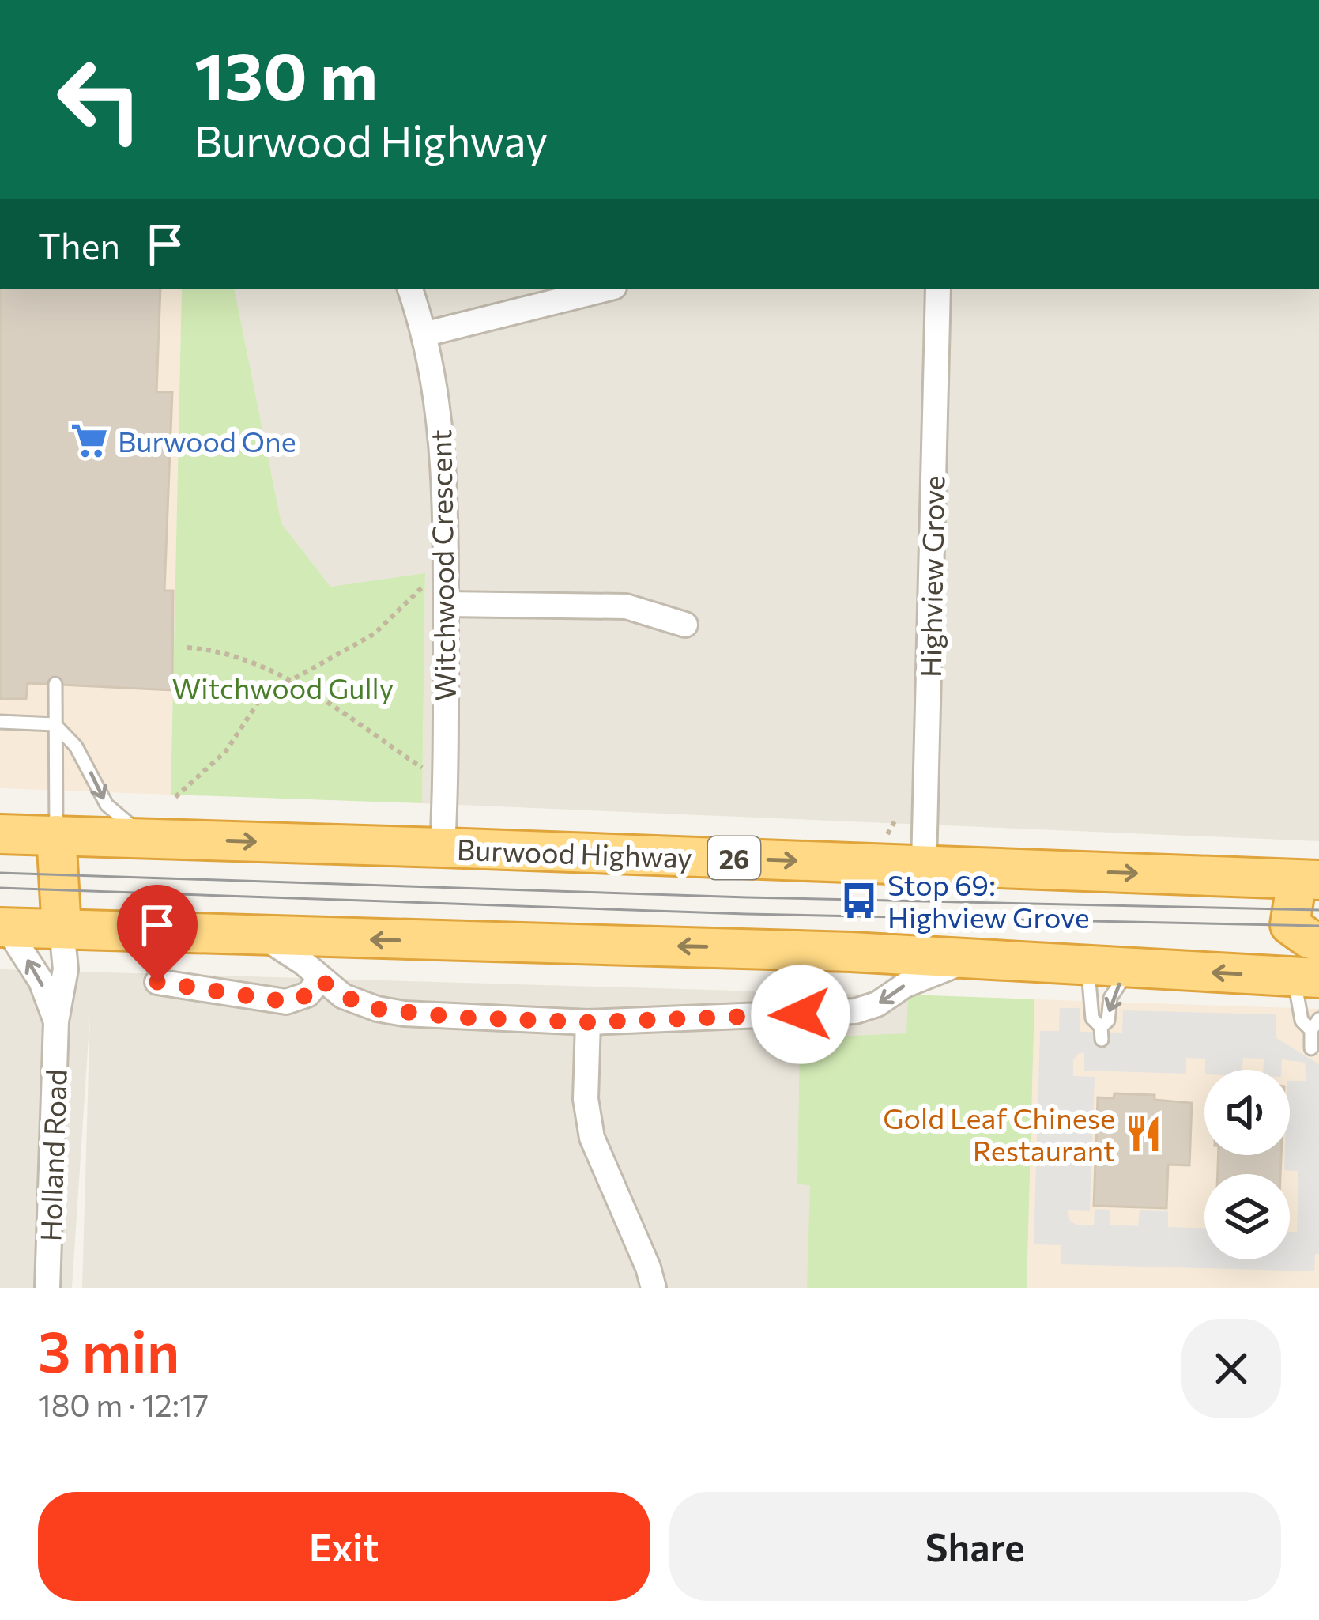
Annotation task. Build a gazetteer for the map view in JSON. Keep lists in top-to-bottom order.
{
  "streets": {
    "highway": ["Burwood Highway", "26"],
    "street": ["Witchwood Crescent", "Highview Grove", "Holland Road"]
  },
  "crossings": [
    ["Witchwood Crescent", "Burwood Highway"],
    ["Highview Grove", "Burwood Highway"]
  ],
  "parks": ["Witchwood Gully"],
  "places": {
    "supermarket": ["Burwood One"],
    "bus stop": ["Stop 69: Highview Grove"],
    "restaurant": ["Gold Leaf Chinese Restaurant"]
  },
  "page": {
    "turn": ["130 m", "Burwood Highway"],
    "then": "Then",
    "heading": ["3 min", "180 m · 12:17"],
    "buttons": ["Exit", "Share"]
  }
}
